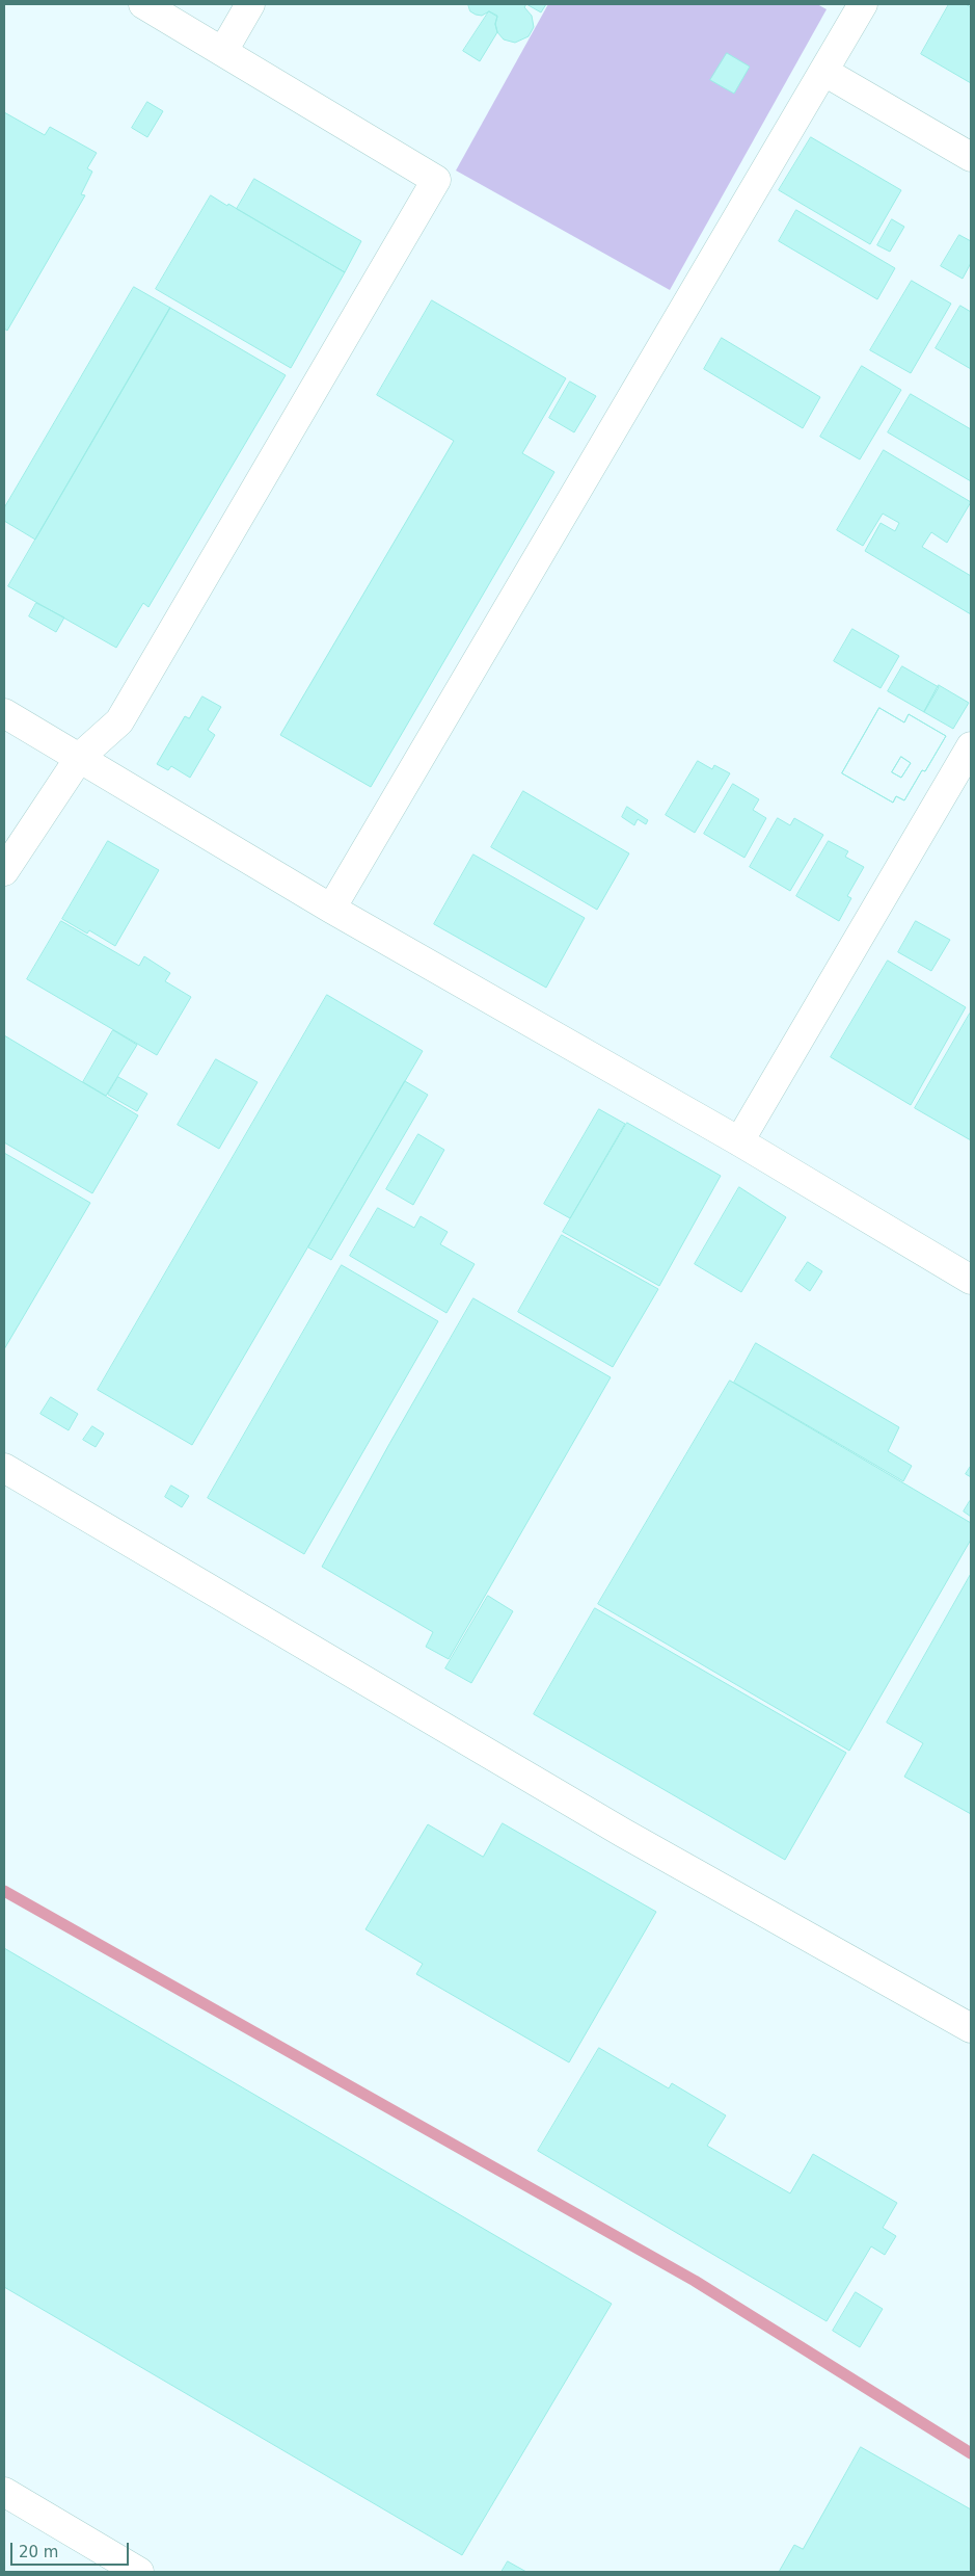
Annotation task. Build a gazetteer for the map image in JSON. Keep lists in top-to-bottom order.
{
  "scale_bar": "20 m"
}
